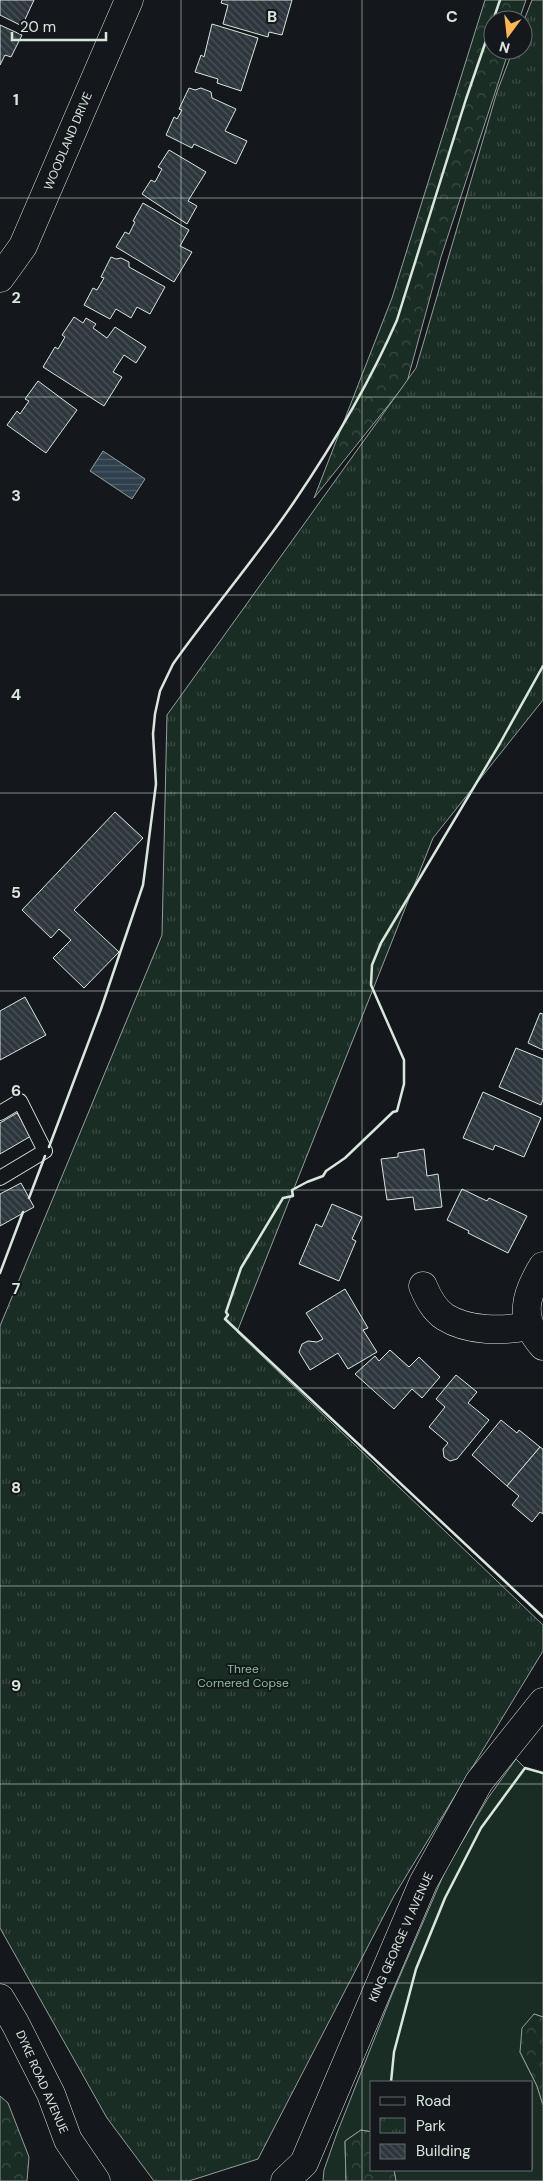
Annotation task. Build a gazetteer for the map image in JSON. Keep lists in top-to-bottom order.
{
  "streets": {
    "street": ["WOODLAND DRIVE", "KING GEORGE VI AVENUE", "DYKE ROAD AVENUE"]
  },
  "parks": ["Three Cornered Copse"],
  "legend": ["Road", "Park", "Building"],
  "scale_bar": "20 m",
  "north": "bottom",
  "grid": {
    "columns": ["B", "C"],
    "rows": [
      "1",
      "2",
      "3",
      "4",
      "5",
      "6",
      "7",
      "8",
      "9"
    ]
  }
}
